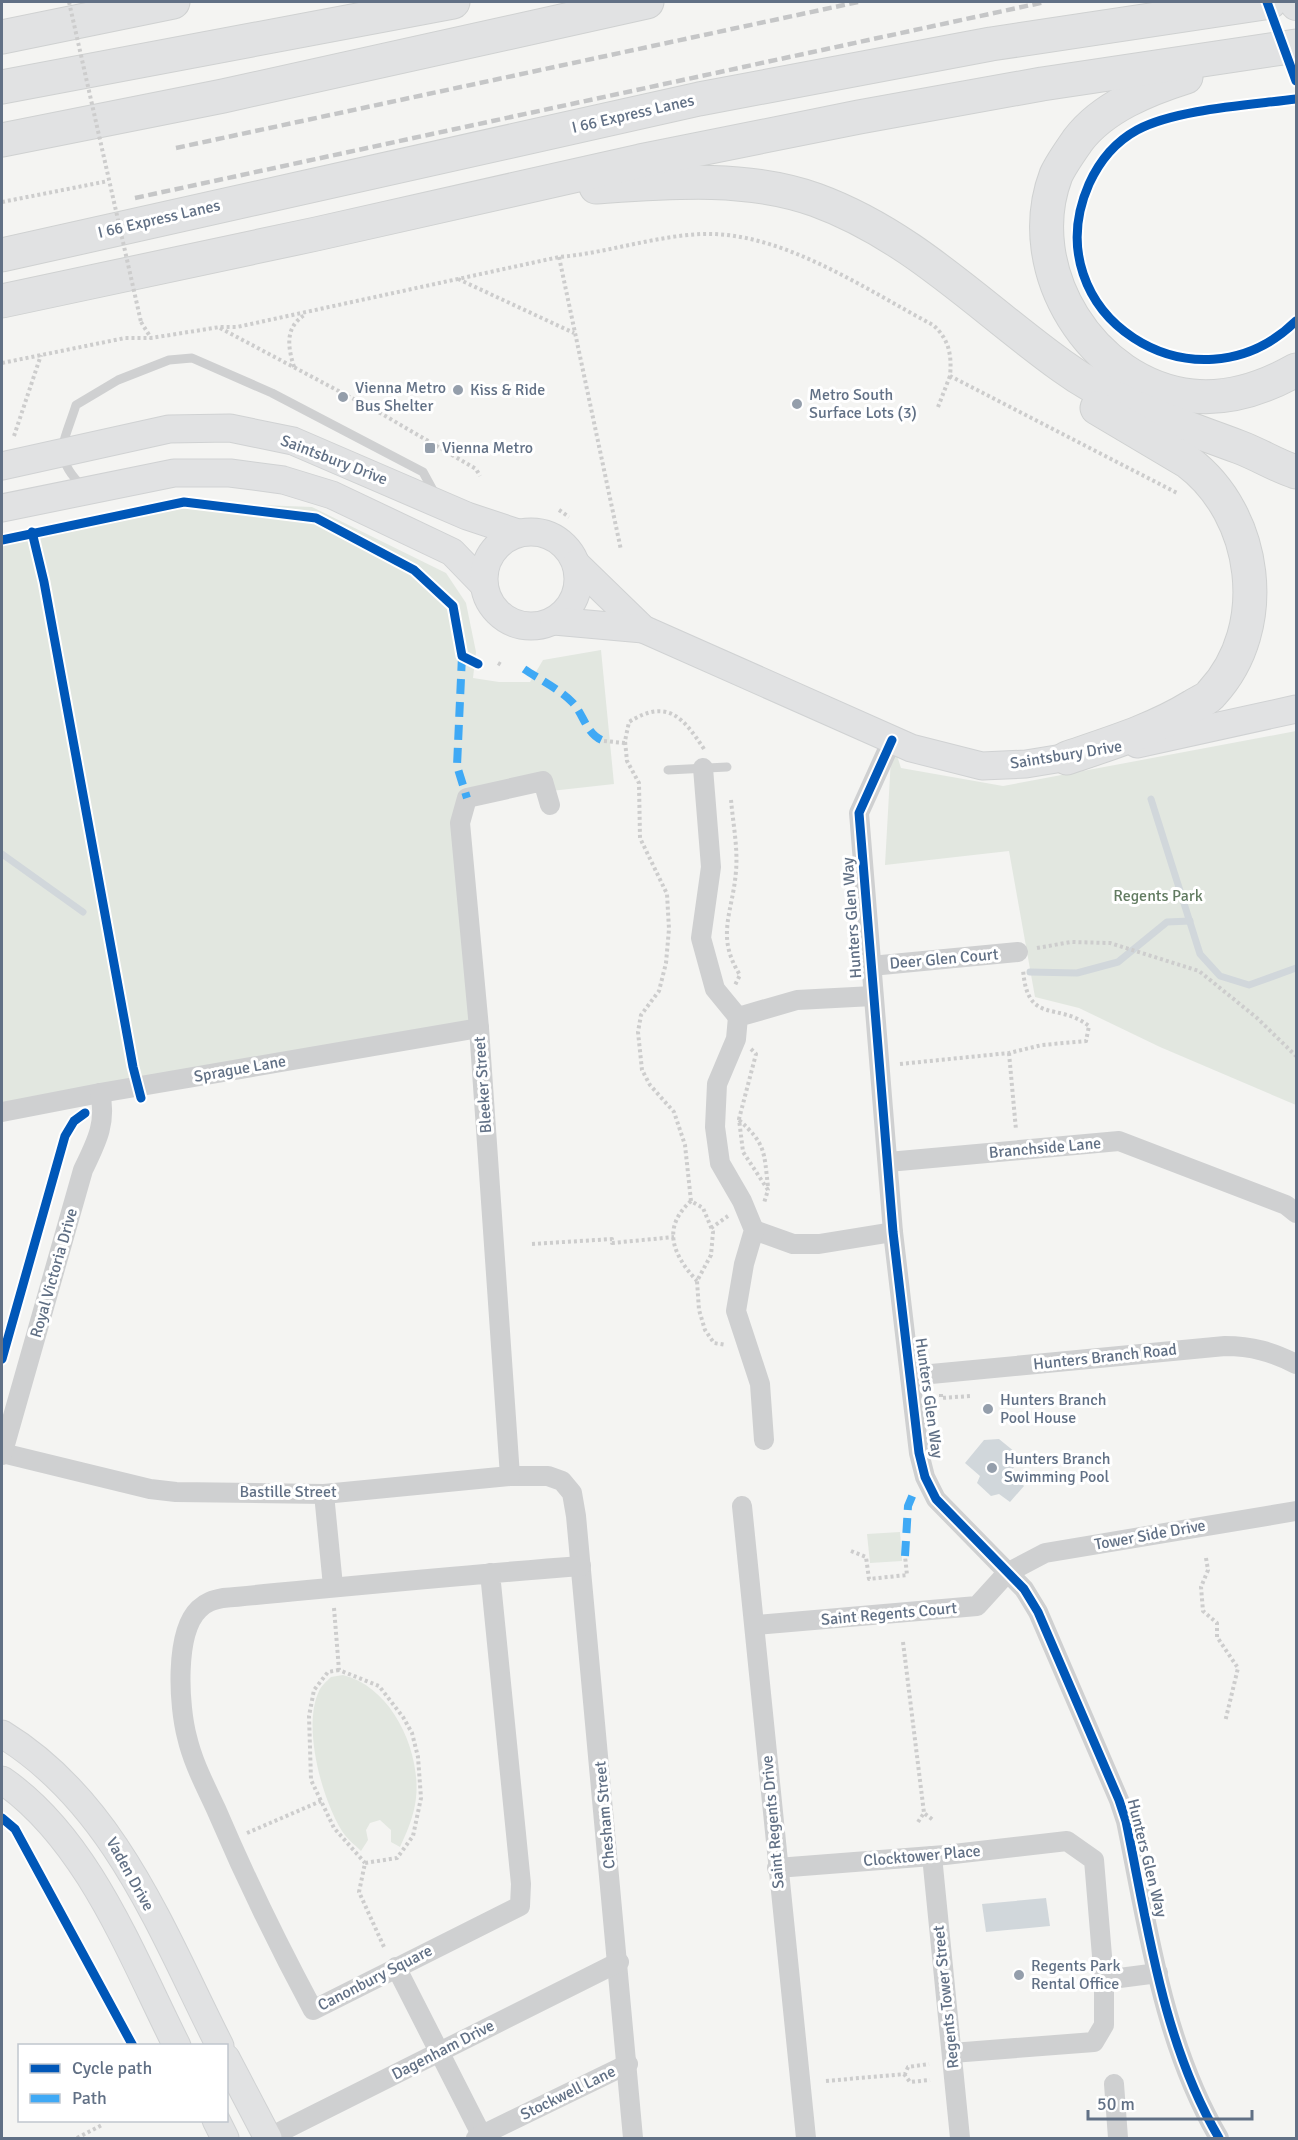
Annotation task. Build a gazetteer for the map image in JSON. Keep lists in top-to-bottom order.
{
  "streets": {
    "highway": ["I 66 Express Lanes"],
    "street": [
      "Saintsbury Drive",
      "Hunters Glen Way",
      "Deer Glen Court",
      "Sprague Lane",
      "Bleeker Street",
      "Branchside Lane",
      "Royal Victoria Drive",
      "Hunters Branch Road",
      "Bastille Street",
      "Tower Side Drive",
      "Saint Regents Court",
      "Chesham Street",
      "Saint Regents Drive",
      "Clocktower Place",
      "Vaden Drive",
      "Canonbury Square",
      "Regents Tower Street",
      "Dagenham Drive",
      "Stockwell Lane"
    ]
  },
  "crossings": [
    ["Saintsbury Drive", "Hunters Glen Way"],
    ["Hunters Glen Way", "Deer Glen Court"],
    ["Hunters Glen Way", "Branchside Lane"],
    ["Hunters Glen Way", "Hunters Branch Road"],
    ["Hunters Glen Way", "Tower Side Drive"],
    ["Hunters Glen Way", "Saint Regents Court"],
    ["Sprague Lane", "Bleeker Street"],
    ["Sprague Lane", "Royal Victoria Drive"],
    ["Bleeker Street", "Bastille Street"],
    ["Royal Victoria Drive", "Bastille Street"],
    ["Bastille Street", "Chesham Street"],
    ["Tower Side Drive", "Saint Regents Court"],
    ["Saint Regents Court", "Saint Regents Drive"],
    ["Chesham Street", "Canonbury Square"],
    ["Chesham Street", "Dagenham Drive"],
    ["Chesham Street", "Stockwell Lane"],
    ["Saint Regents Drive", "Clocktower Place"],
    ["Clocktower Place", "Regents Tower Street"]
  ],
  "parks": ["Regents Park"],
  "places": {
    "other": [
      "Kiss & Ride",
      "Vienna Metro Bus Shelter",
      "Metro South Surface Lots (3)",
      "Hunters Branch Pool House",
      "Hunters Branch Swimming Pool",
      "Regents Park Rental Office"
    ],
    "transit": ["Vienna Metro"]
  },
  "legend": ["Cycle path", "Path"],
  "scale_bar": "50 m"
}
